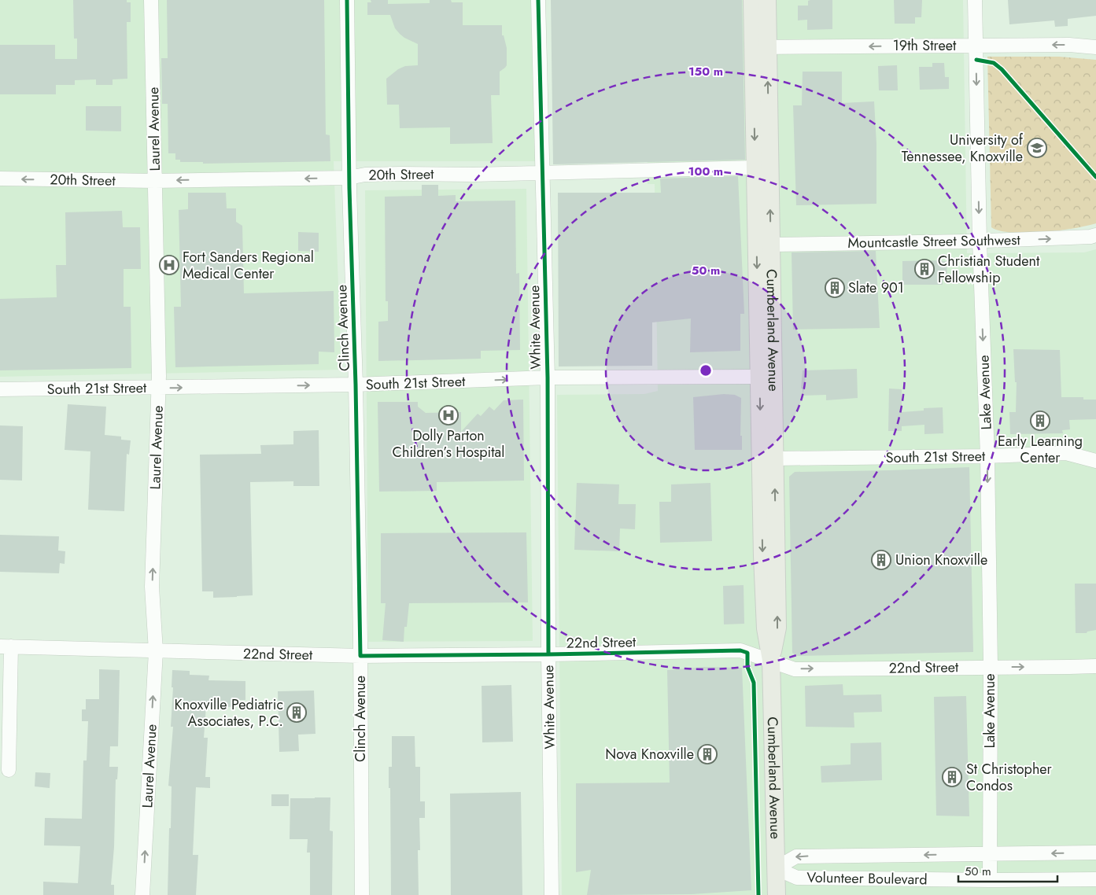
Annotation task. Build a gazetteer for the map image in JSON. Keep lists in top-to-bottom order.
{
  "streets": {
    "main road": ["Cumberland Avenue"],
    "street": [
      "19th Street",
      "Laurel Avenue",
      "20th Street",
      "Mountcastle Street Southwest",
      "White Avenue",
      "Clinch Avenue",
      "South 21st Street",
      "Lake Avenue",
      "22nd Street",
      "Volunteer Boulevard"
    ]
  },
  "crossings": [
    ["19th Street", "Cumberland Avenue"],
    ["19th Street", "Lake Avenue"],
    ["Laurel Avenue", "20th Street"],
    ["Laurel Avenue", "South 21st Street"],
    ["Laurel Avenue", "22nd Street"],
    ["20th Street", "White Avenue"],
    ["20th Street", "Clinch Avenue"],
    ["20th Street", "Cumberland Avenue"],
    ["Mountcastle Street Southwest", "Cumberland Avenue"],
    ["Mountcastle Street Southwest", "Lake Avenue"],
    ["White Avenue", "South 21st Street"],
    ["White Avenue", "22nd Street"],
    ["Clinch Avenue", "South 21st Street"],
    ["Clinch Avenue", "22nd Street"],
    ["Cumberland Avenue", "South 21st Street"],
    ["Cumberland Avenue", "22nd Street"],
    ["Cumberland Avenue", "Volunteer Boulevard"],
    ["South 21st Street", "Lake Avenue"],
    ["Lake Avenue", "22nd Street"],
    ["Lake Avenue", "Volunteer Boulevard"]
  ],
  "one_way": [
    "19th Street",
    "Laurel Avenue",
    "20th Street",
    "Mountcastle Street Southwest",
    "South 21st Street",
    "Lake Avenue"
  ],
  "places": {
    "school or university": ["University of Tennessee, Knoxville"],
    "hospital": ["Fort Sanders Regional Medical Center", "Dolly Parton Children’s Hospital"],
    "building": [
      "Christian Student Fellowship",
      "Slate 901",
      "Early Learning Center",
      "Union Knoxville",
      "Knoxville Pediatric Associates, P.C.",
      "Nova Knoxville",
      "St Christopher Condos"
    ]
  },
  "scale_bar": "50 m",
  "rings": ["150 m", "100 m", "50 m"]
}
